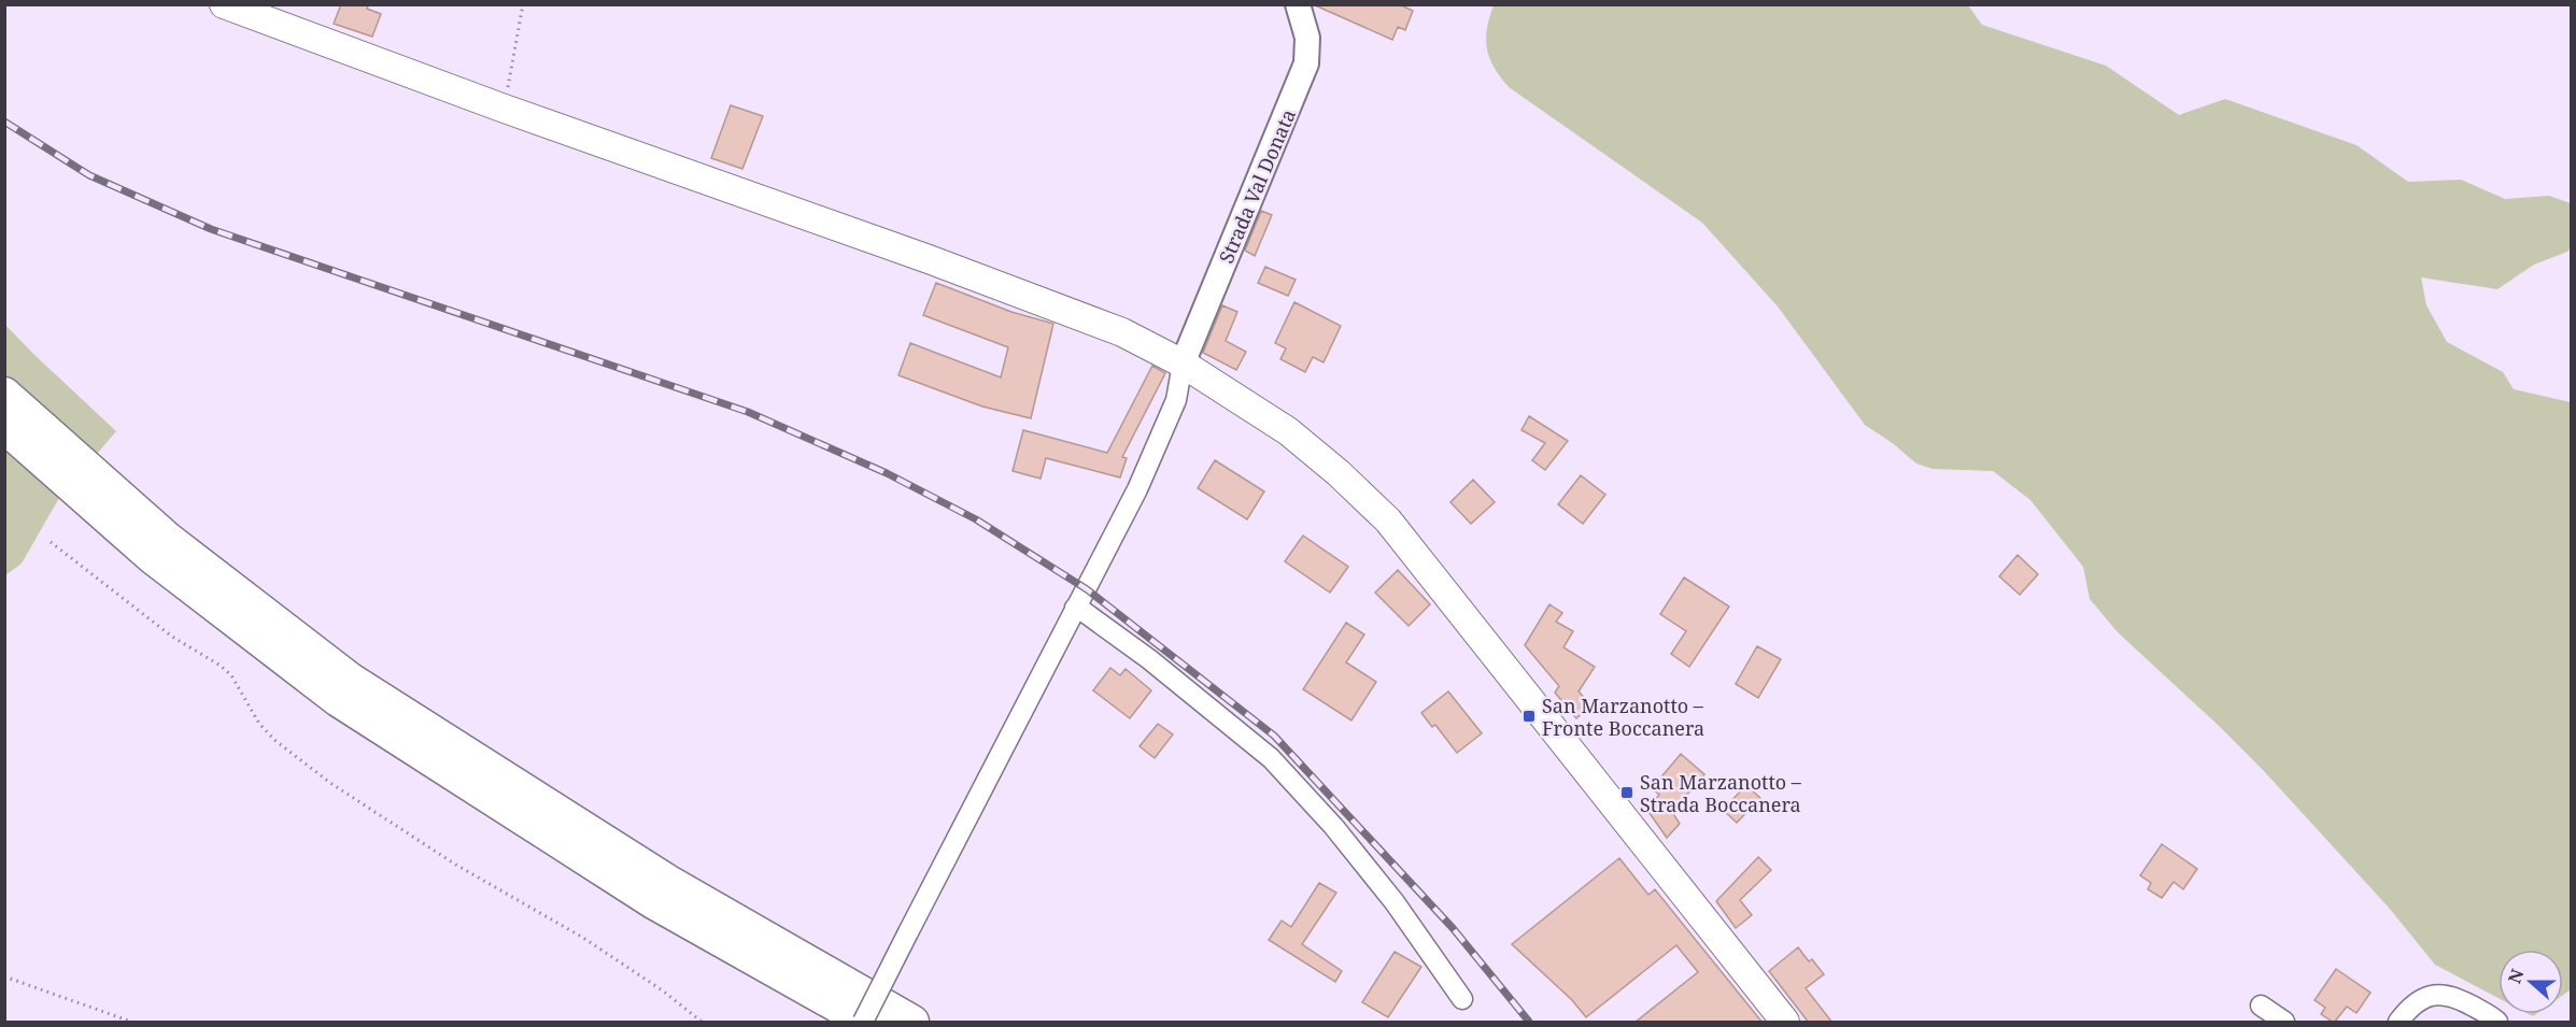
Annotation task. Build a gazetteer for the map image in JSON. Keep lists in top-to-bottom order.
{
  "streets": {
    "street": ["Strada Val Donata"]
  },
  "places": {
    "transit": ["San Marzanotto – Fronte Boccanera", "San Marzanotto – Strada Boccanera"]
  },
  "north": "left"
}
